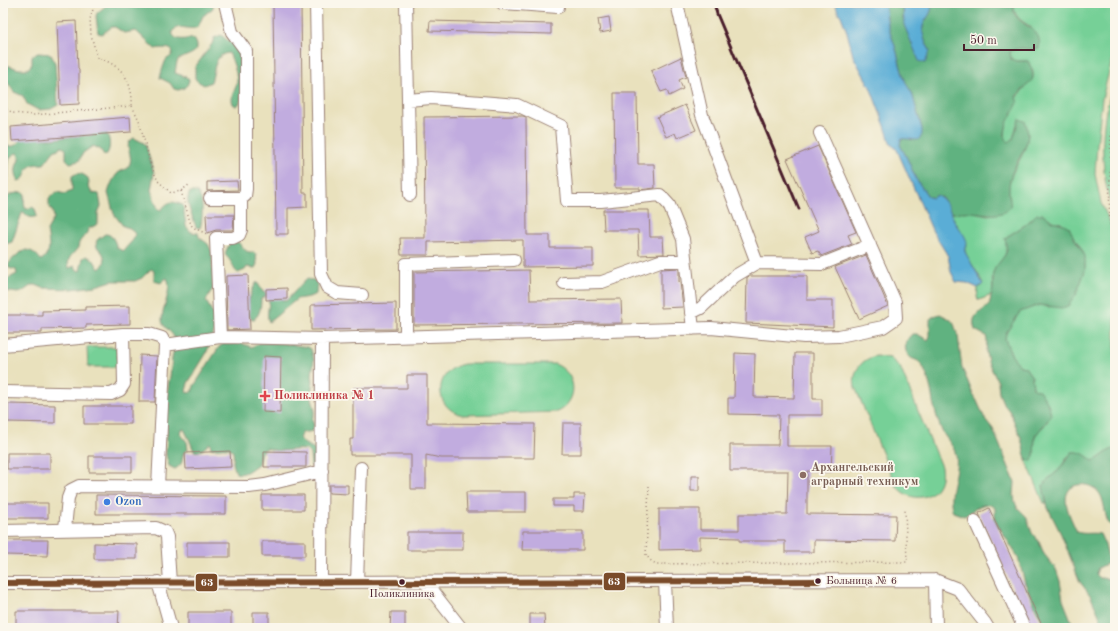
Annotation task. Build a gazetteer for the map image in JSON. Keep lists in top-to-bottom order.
{
  "places": {
    "health": ["Поликлиника № 1"],
    "other": [
      "Архангельский аграрный техникум",
      "Ozon",
      "Больница № 6",
      "Поликлиника"
    ]
  },
  "lines": ["transit line 63"],
  "scale_bar": "50 m"
}
